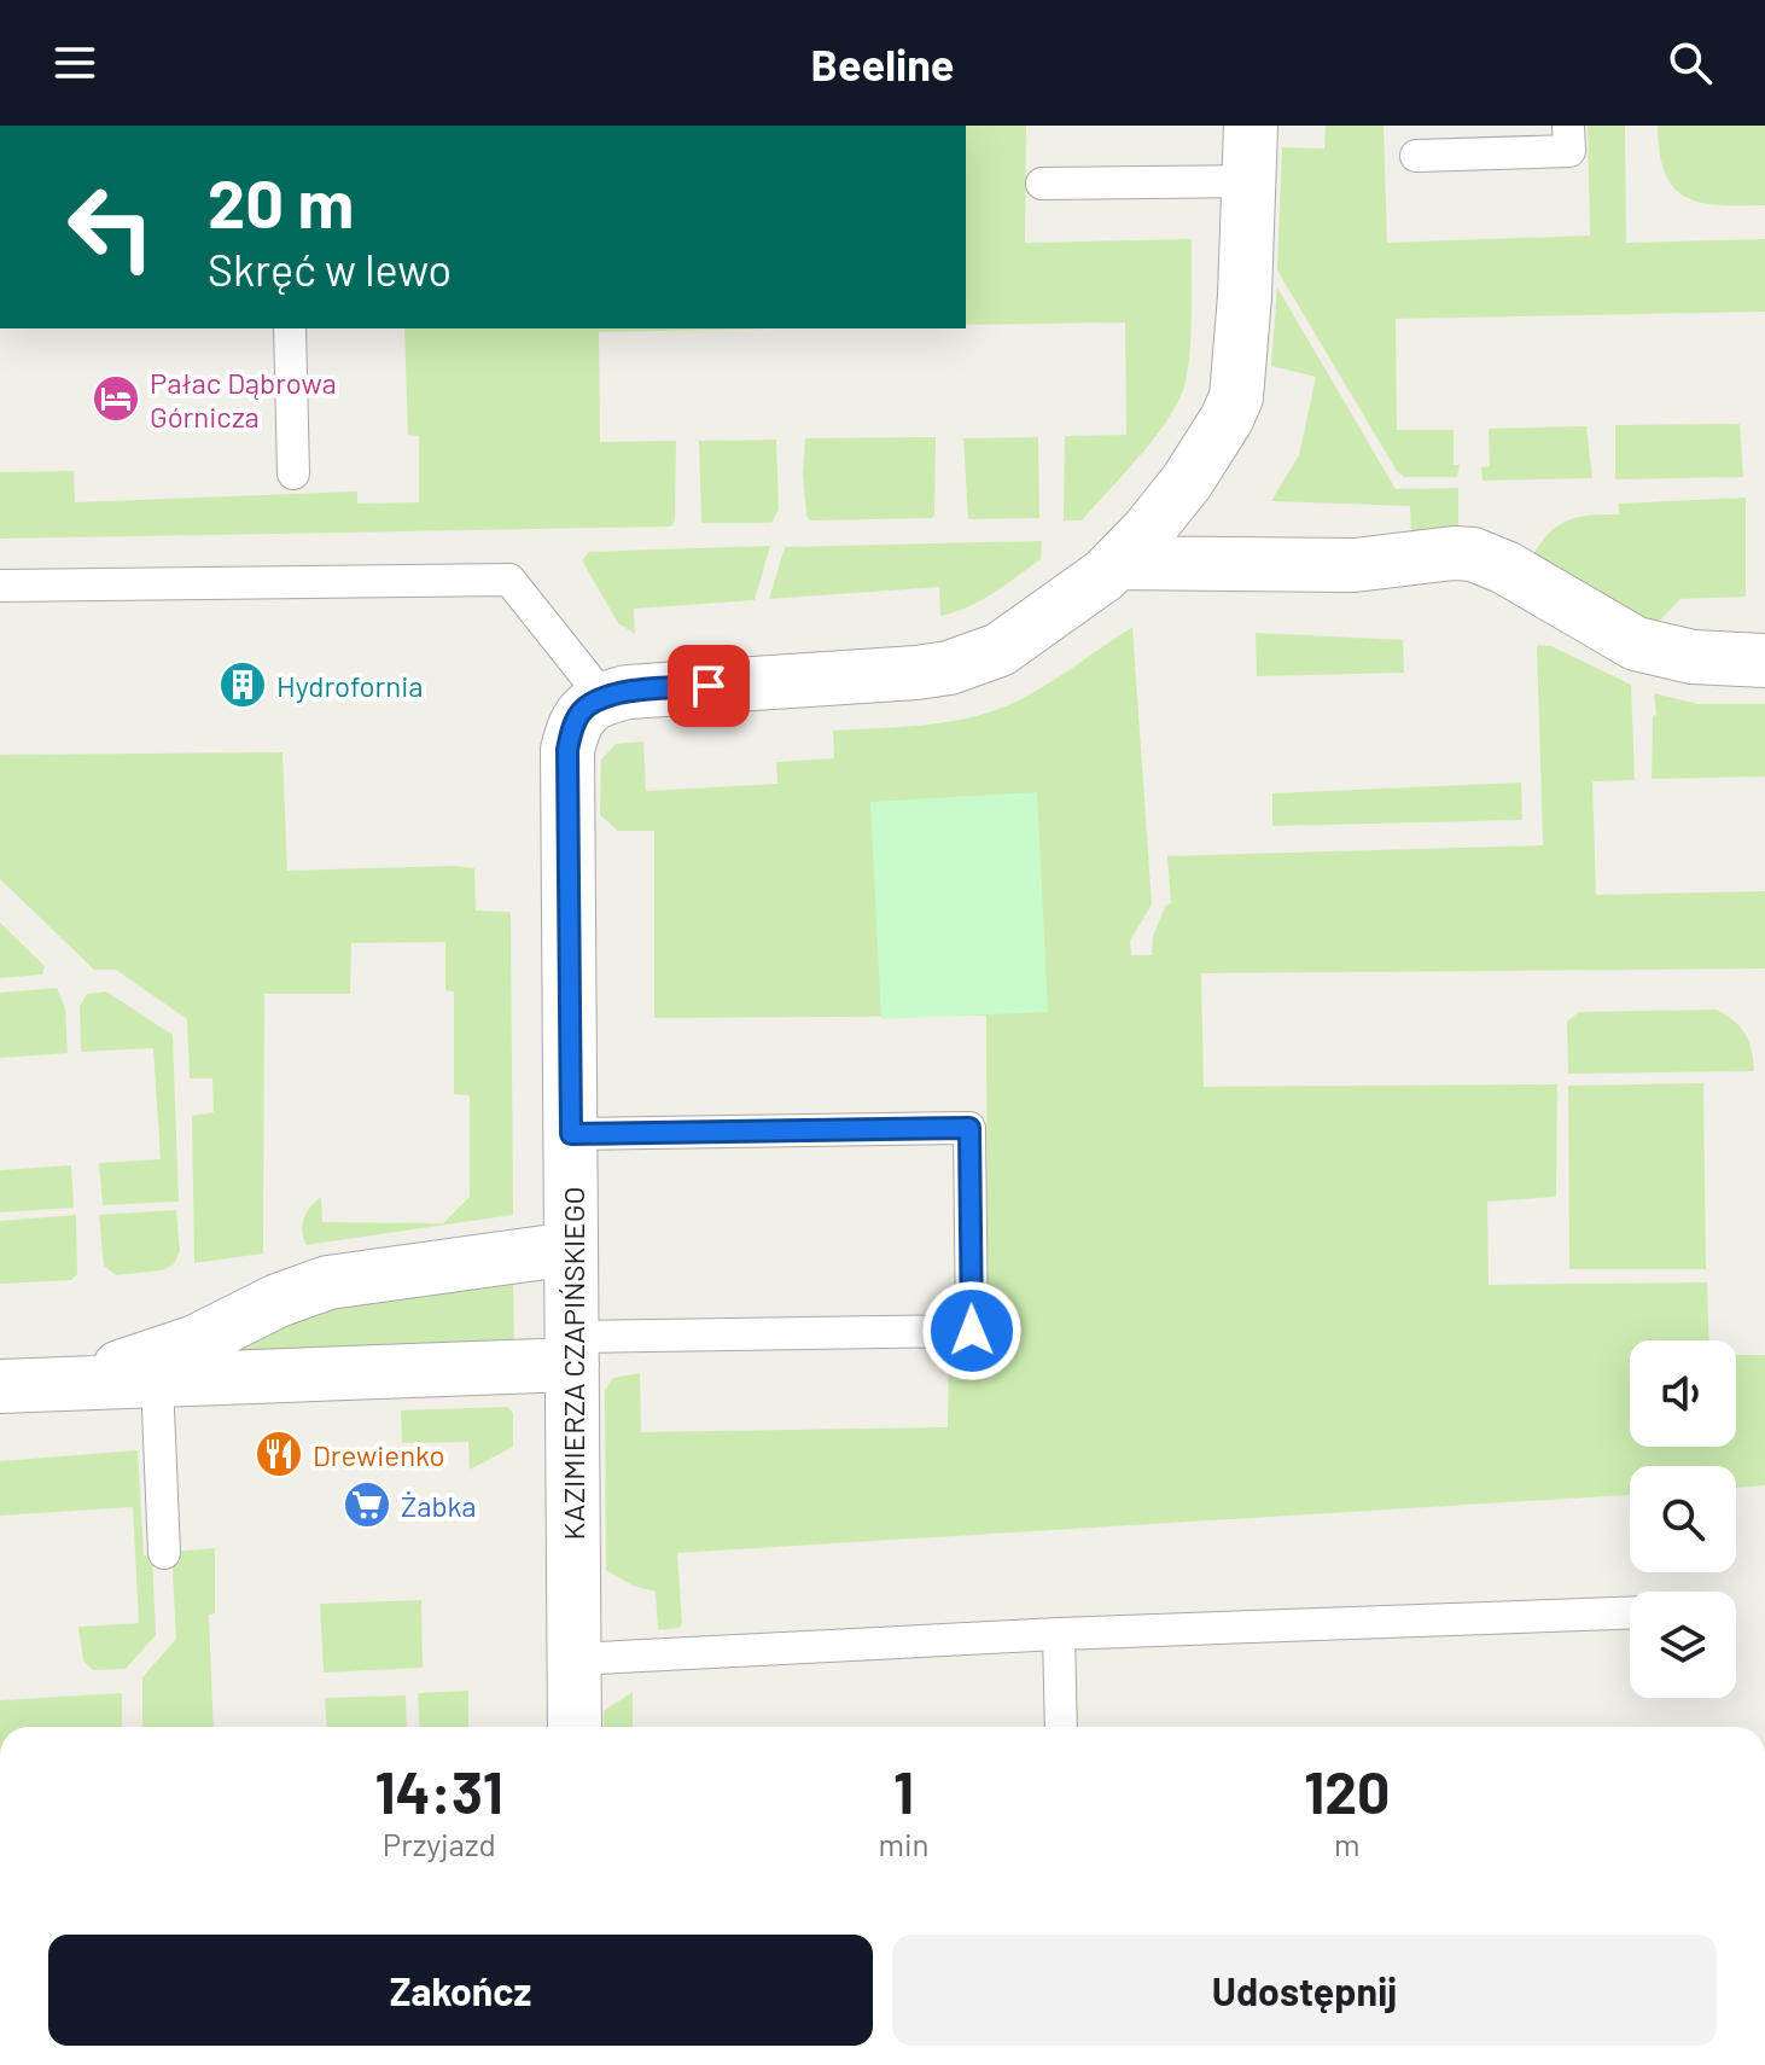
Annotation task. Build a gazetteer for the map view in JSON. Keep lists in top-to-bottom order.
{
  "streets": {
    "street": ["KAZIMIERZA CZAPIŃSKIEGO"]
  },
  "places": {
    "hotel": ["Pałac Dąbrowa Górnicza"],
    "building": ["Hydrofornia"],
    "restaurant": ["Drewienko"],
    "supermarket": ["Żabka"]
  },
  "page": {
    "header": "Beeline",
    "turn": ["20 m", "Skręć w lewo"],
    "eta": [
      "14:31",
      "Przyjazd",
      "1",
      "min",
      "120",
      "m"
    ],
    "buttons": ["Zakończ", "Udostępnij"]
  }
}
